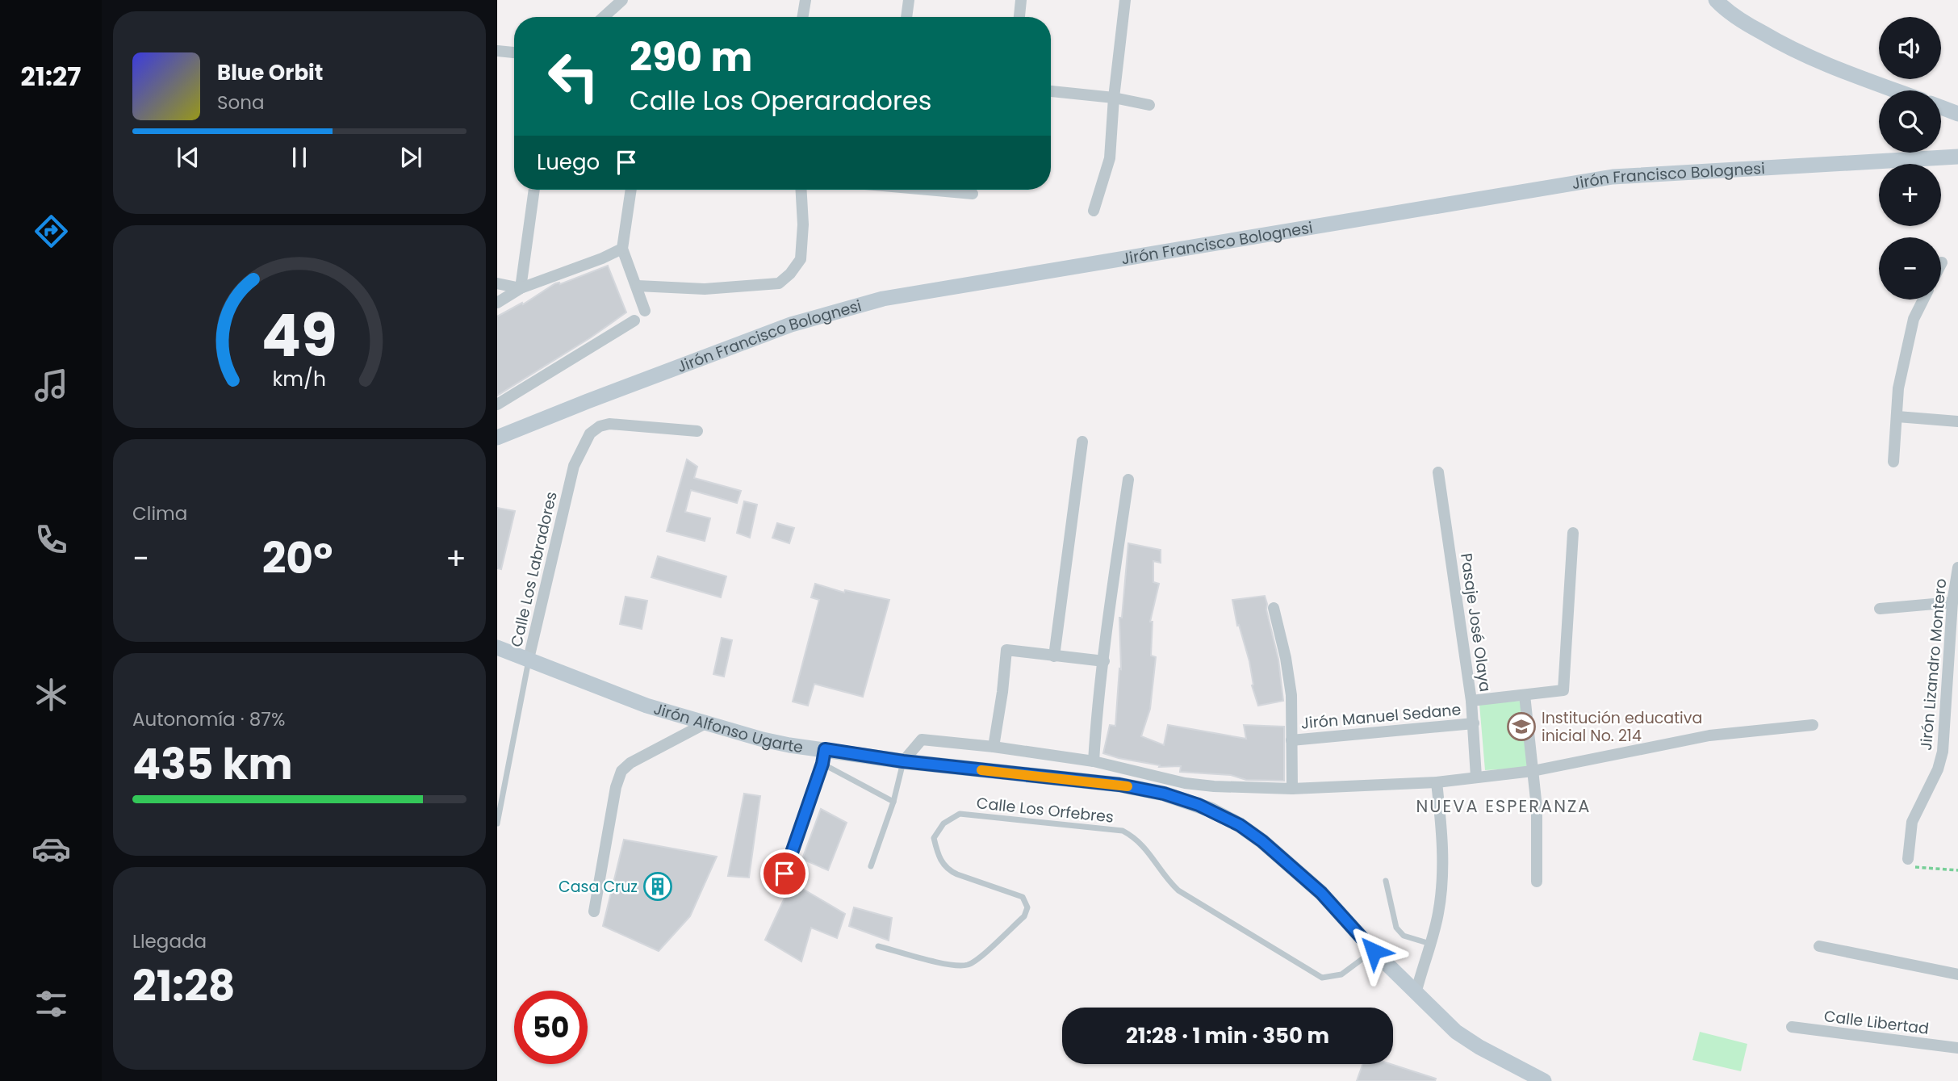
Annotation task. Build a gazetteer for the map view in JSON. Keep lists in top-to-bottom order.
{
  "streets": {
    "street": [
      "Jirón Francisco Bolognesi",
      "Calle Los Labradores",
      "Pasaje José Olaya",
      "Jirón Lizandro Montero",
      "Jirón Manuel Sedane",
      "Jirón Alfonso Ugarte",
      "Calle Libertad"
    ],
    "lane": ["Calle Los Orfebres"]
  },
  "crossings": [
    ["Calle Los Labradores", "Jirón Alfonso Ugarte"],
    ["Pasaje José Olaya", "Jirón Manuel Sedane"],
    ["Jirón Alfonso Ugarte", "Calle Los Orfebres"]
  ],
  "districts": ["NUEVA ESPERANZA"],
  "places": {
    "school or university": ["Institución educativa inicial No. 214"],
    "building": ["Casa Cruz"]
  },
  "page": {
    "tabs": "21:27",
    "map_buttons": ["+", "−"],
    "turn": ["290 m", "Calle Los Operaradores"],
    "song": ["Blue Orbit", "Sona"],
    "then": "Luego",
    "tile": [
      "Clima",
      ["Autonomía · 87%", "435 km"],
      ["Llegada", "21:28"]
    ],
    "heat": ["−", "20°", "+"],
    "limit": "50",
    "trip": "21:28 · 1 min · 350 m",
    "gauge": ["49", "km/h"]
  }
}
